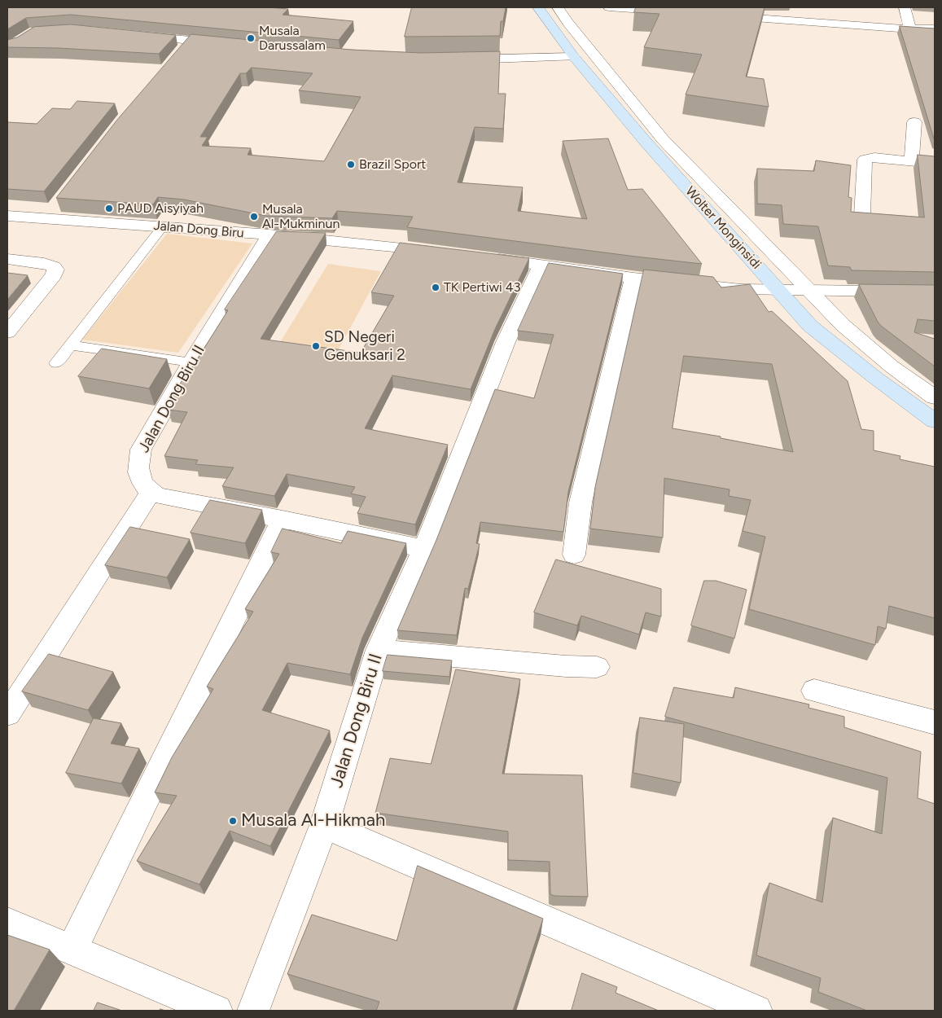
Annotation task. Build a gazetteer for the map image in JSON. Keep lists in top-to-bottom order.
{
  "streets": {
    "main road": ["Wolter Monginsidi"],
    "street": ["Jalan Dong Biru", "Jalan Dong Biru II"]
  },
  "crossings": [
    ["Jalan Dong Biru", "Jalan Dong Biru II"]
  ],
  "places": [
    "Musala Darussalam",
    "Brazil Sport",
    "PAUD Aisyiyah",
    "Musala Al-Mukminun",
    "TK Pertiwi 43",
    "SD Negeri Genuksari 2",
    "Musala Al-Hikmah"
  ]
}
